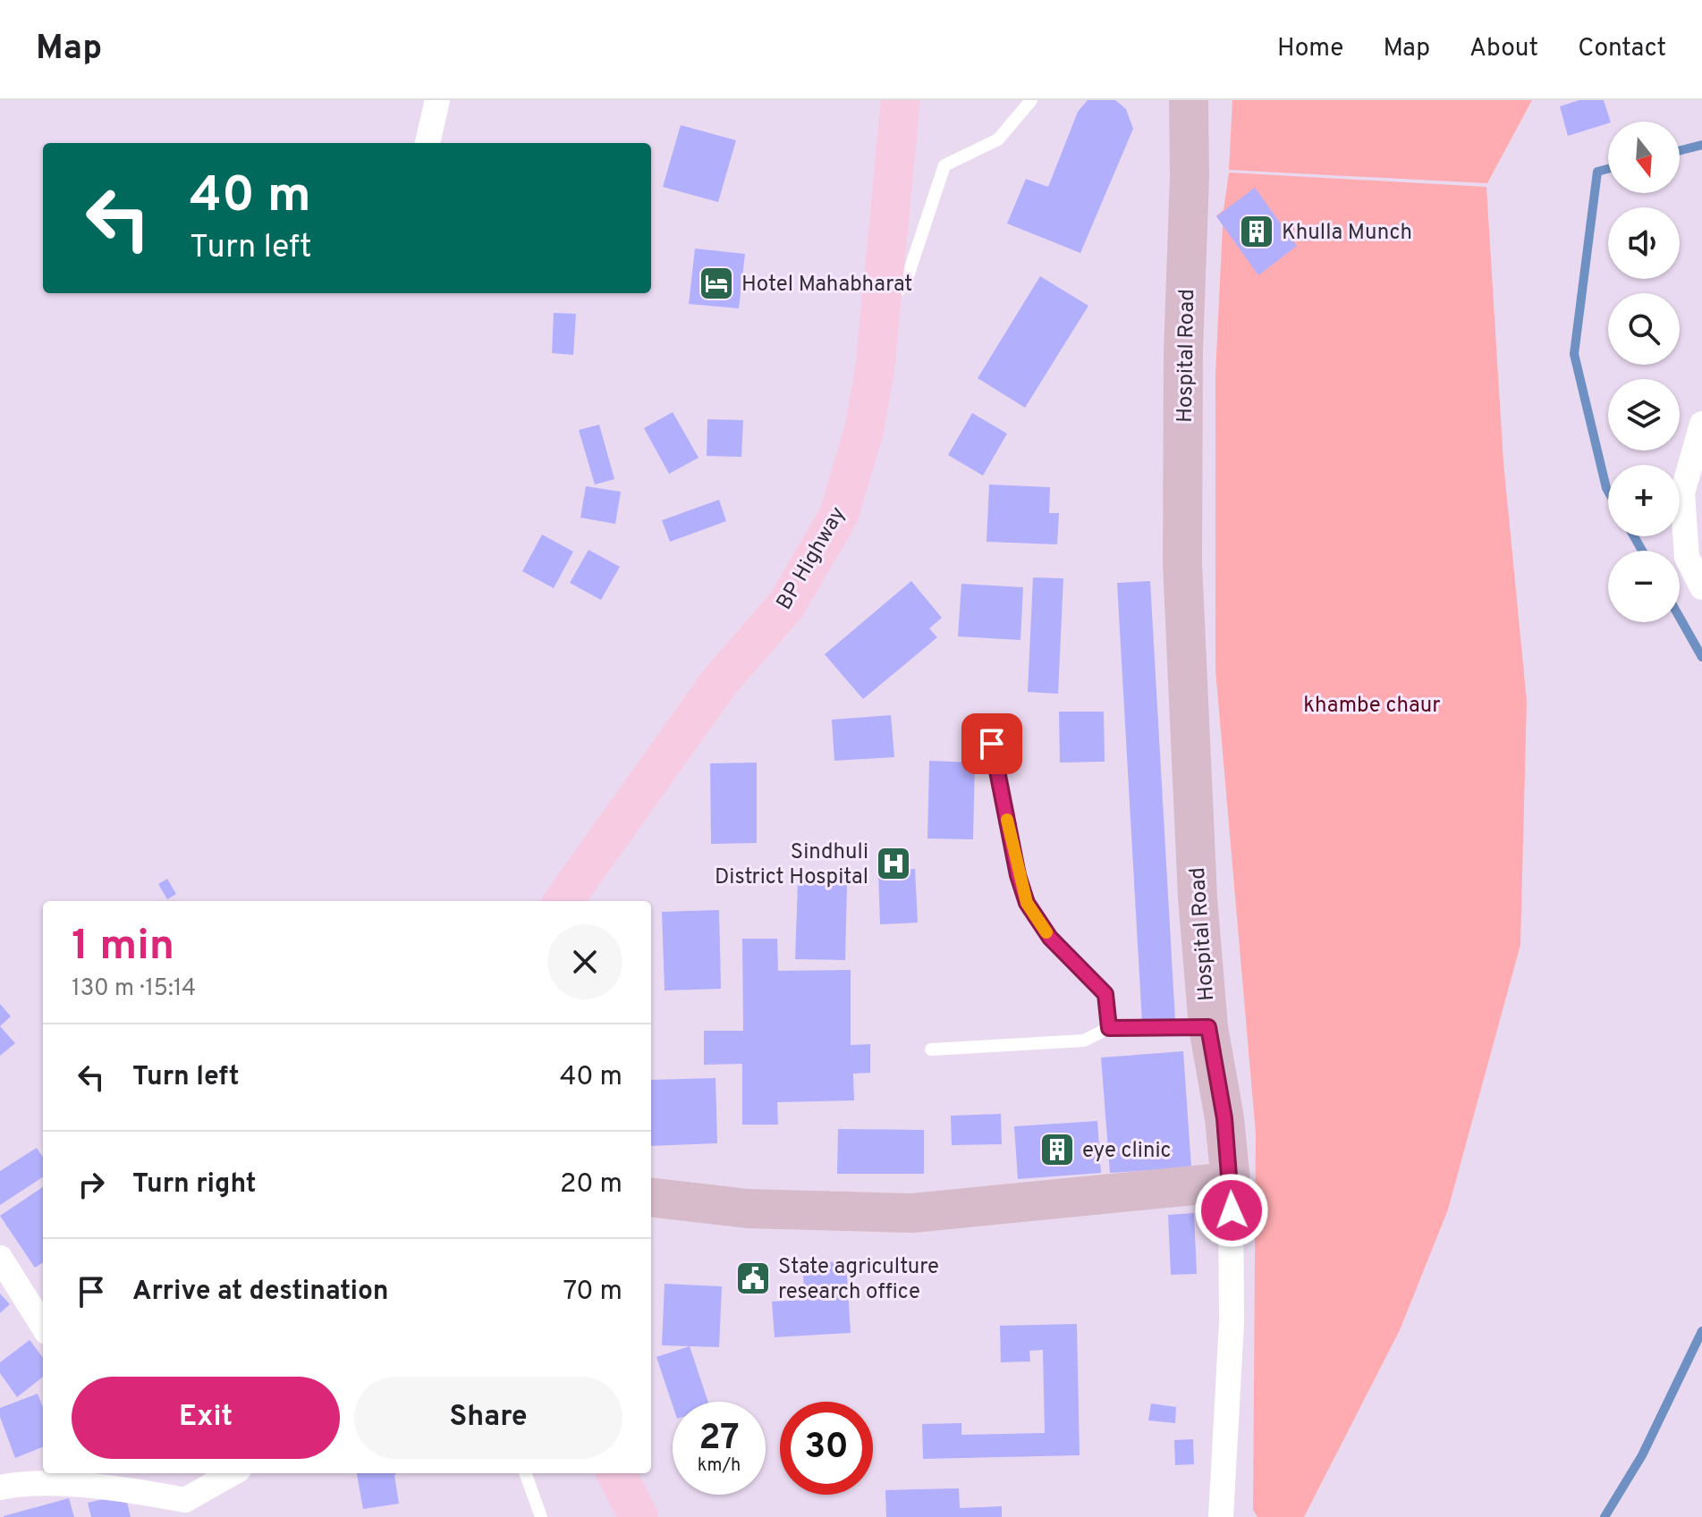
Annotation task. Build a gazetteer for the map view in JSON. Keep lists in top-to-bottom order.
{
  "streets": {
    "highway": ["BP Highway"],
    "main road": ["Hospital Road"]
  },
  "parks": ["khambe chaur"],
  "places": {
    "building": ["Khulla Munch", "eye clinic"],
    "hotel": ["Hotel Mahabharat"],
    "hospital": ["Sindhuli District Hospital"],
    "public building": ["State agriculture research office"]
  },
  "north": "bottom",
  "page": {
    "header": "Map",
    "nav": [
      "Home",
      "Map",
      "About",
      "Contact"
    ],
    "map_buttons": ["+", "−"],
    "turn": ["40 m", "Turn left"],
    "heading": ["1 min", "130 m · 15:14"],
    "list": [
      {
        "name": "Turn left",
        "value": "40 m"
      },
      {
        "name": "Turn right",
        "value": "20 m"
      },
      {
        "name": "Arrive at destination",
        "value": "70 m"
      }
    ],
    "buttons": ["Exit", "Share"],
    "speed": "27 km/h",
    "limit": "30"
  }
}
